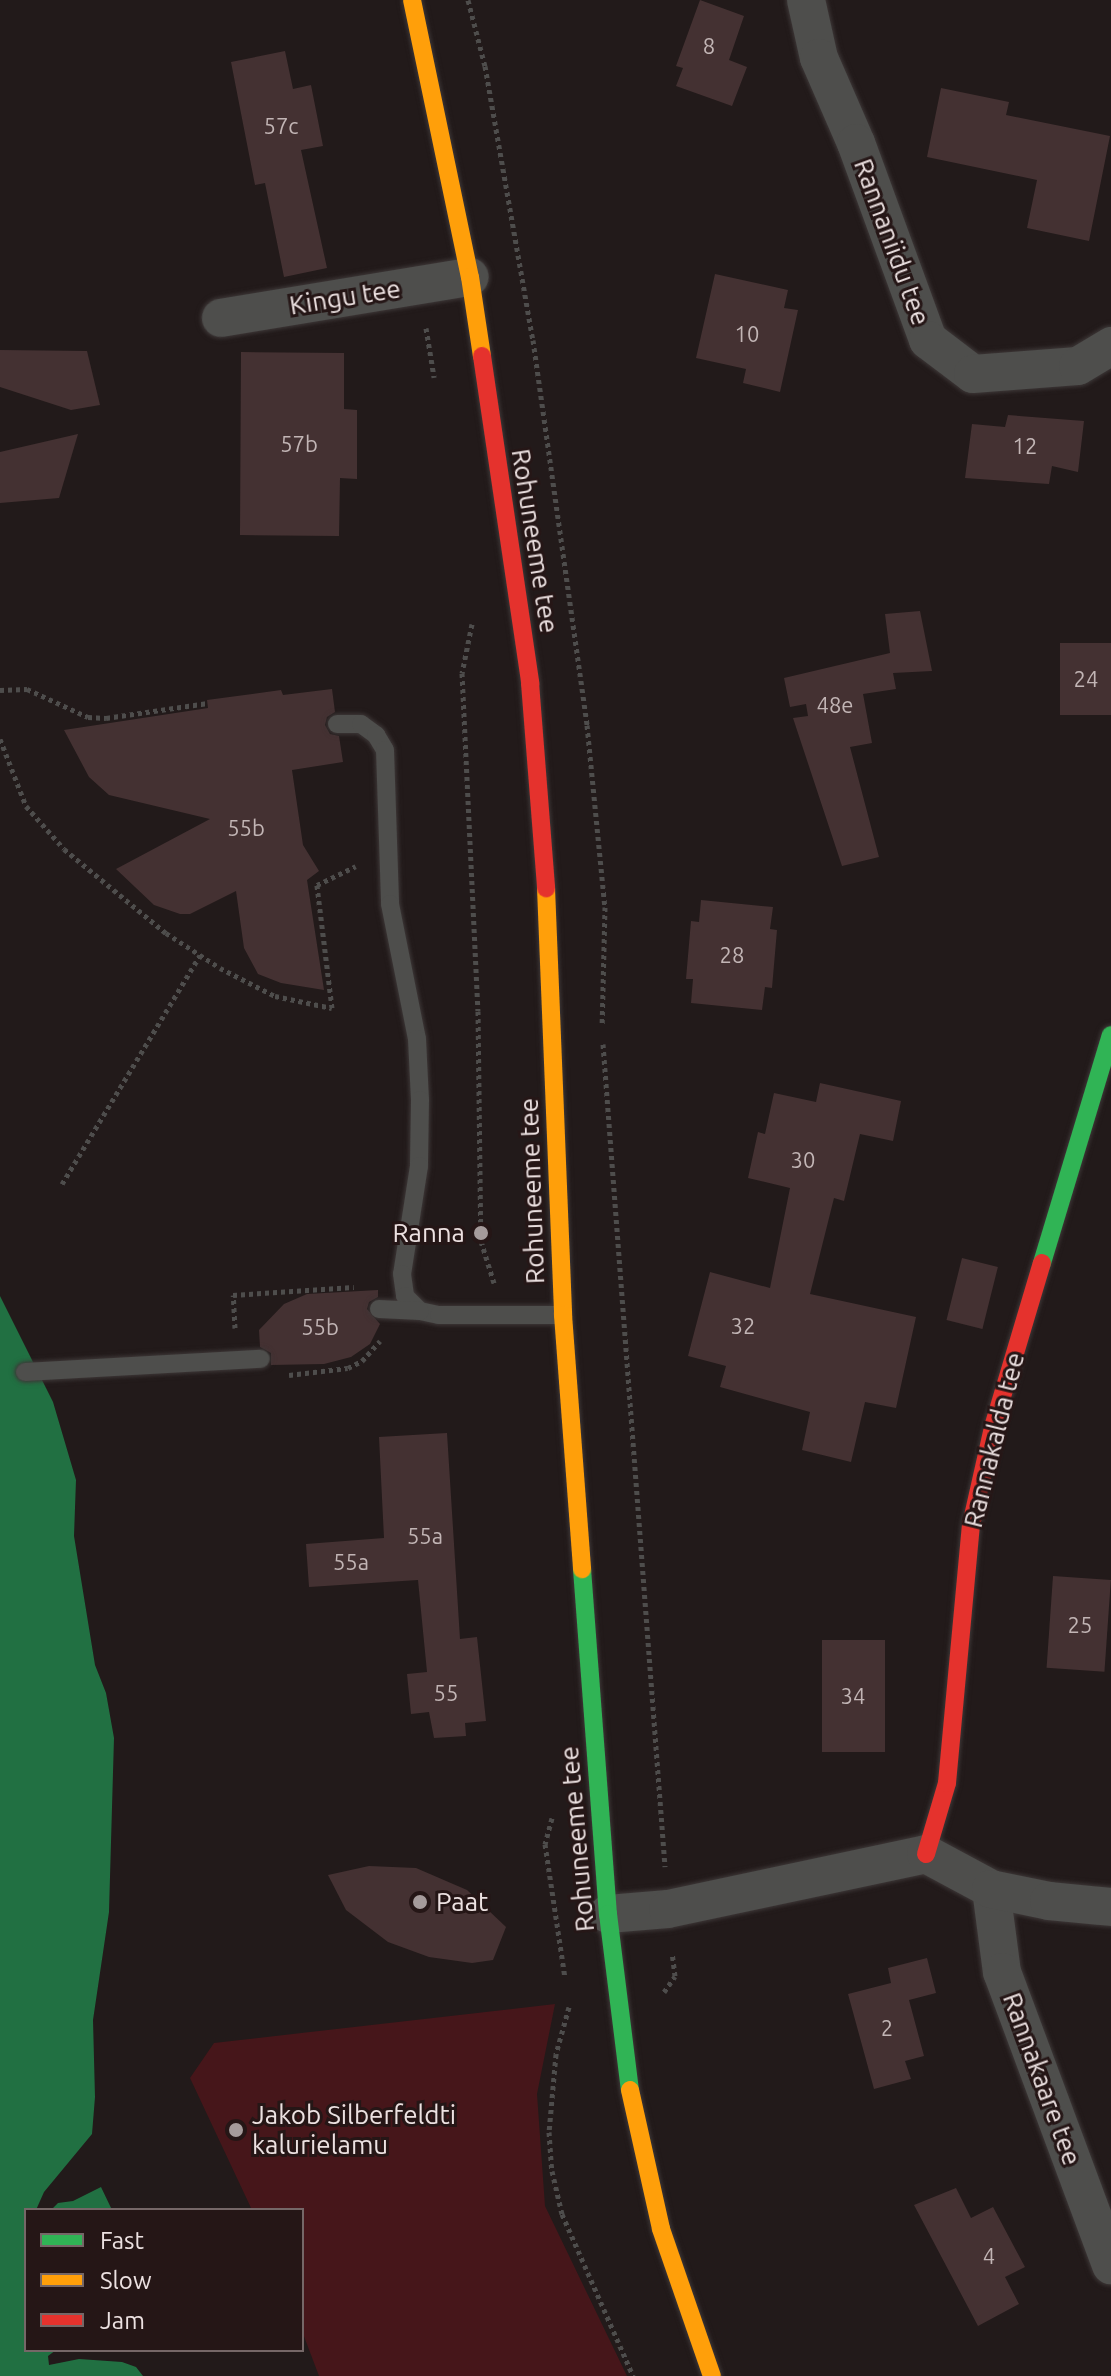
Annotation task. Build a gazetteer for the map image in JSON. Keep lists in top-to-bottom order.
{
  "streets": {
    "street": [
      "Rannaniidu tee",
      "Kingu tee",
      "Rohuneeme tee",
      "Rannakalda tee",
      "Rannakaare tee"
    ]
  },
  "crossings": [
    ["Kingu tee", "Rohuneeme tee"]
  ],
  "places": ["Ranna", "Paat", "Jakob Silberfeldti kalurielamu"],
  "house_numbers": [
    "8",
    "57c",
    "10",
    "57b",
    "12",
    "24",
    "48e",
    "55b",
    "28",
    "30",
    "32",
    "55b",
    "55a",
    "55a",
    "25",
    "55",
    "34",
    "2",
    "4"
  ],
  "legend": ["Fast", "Slow", "Jam"]
}
